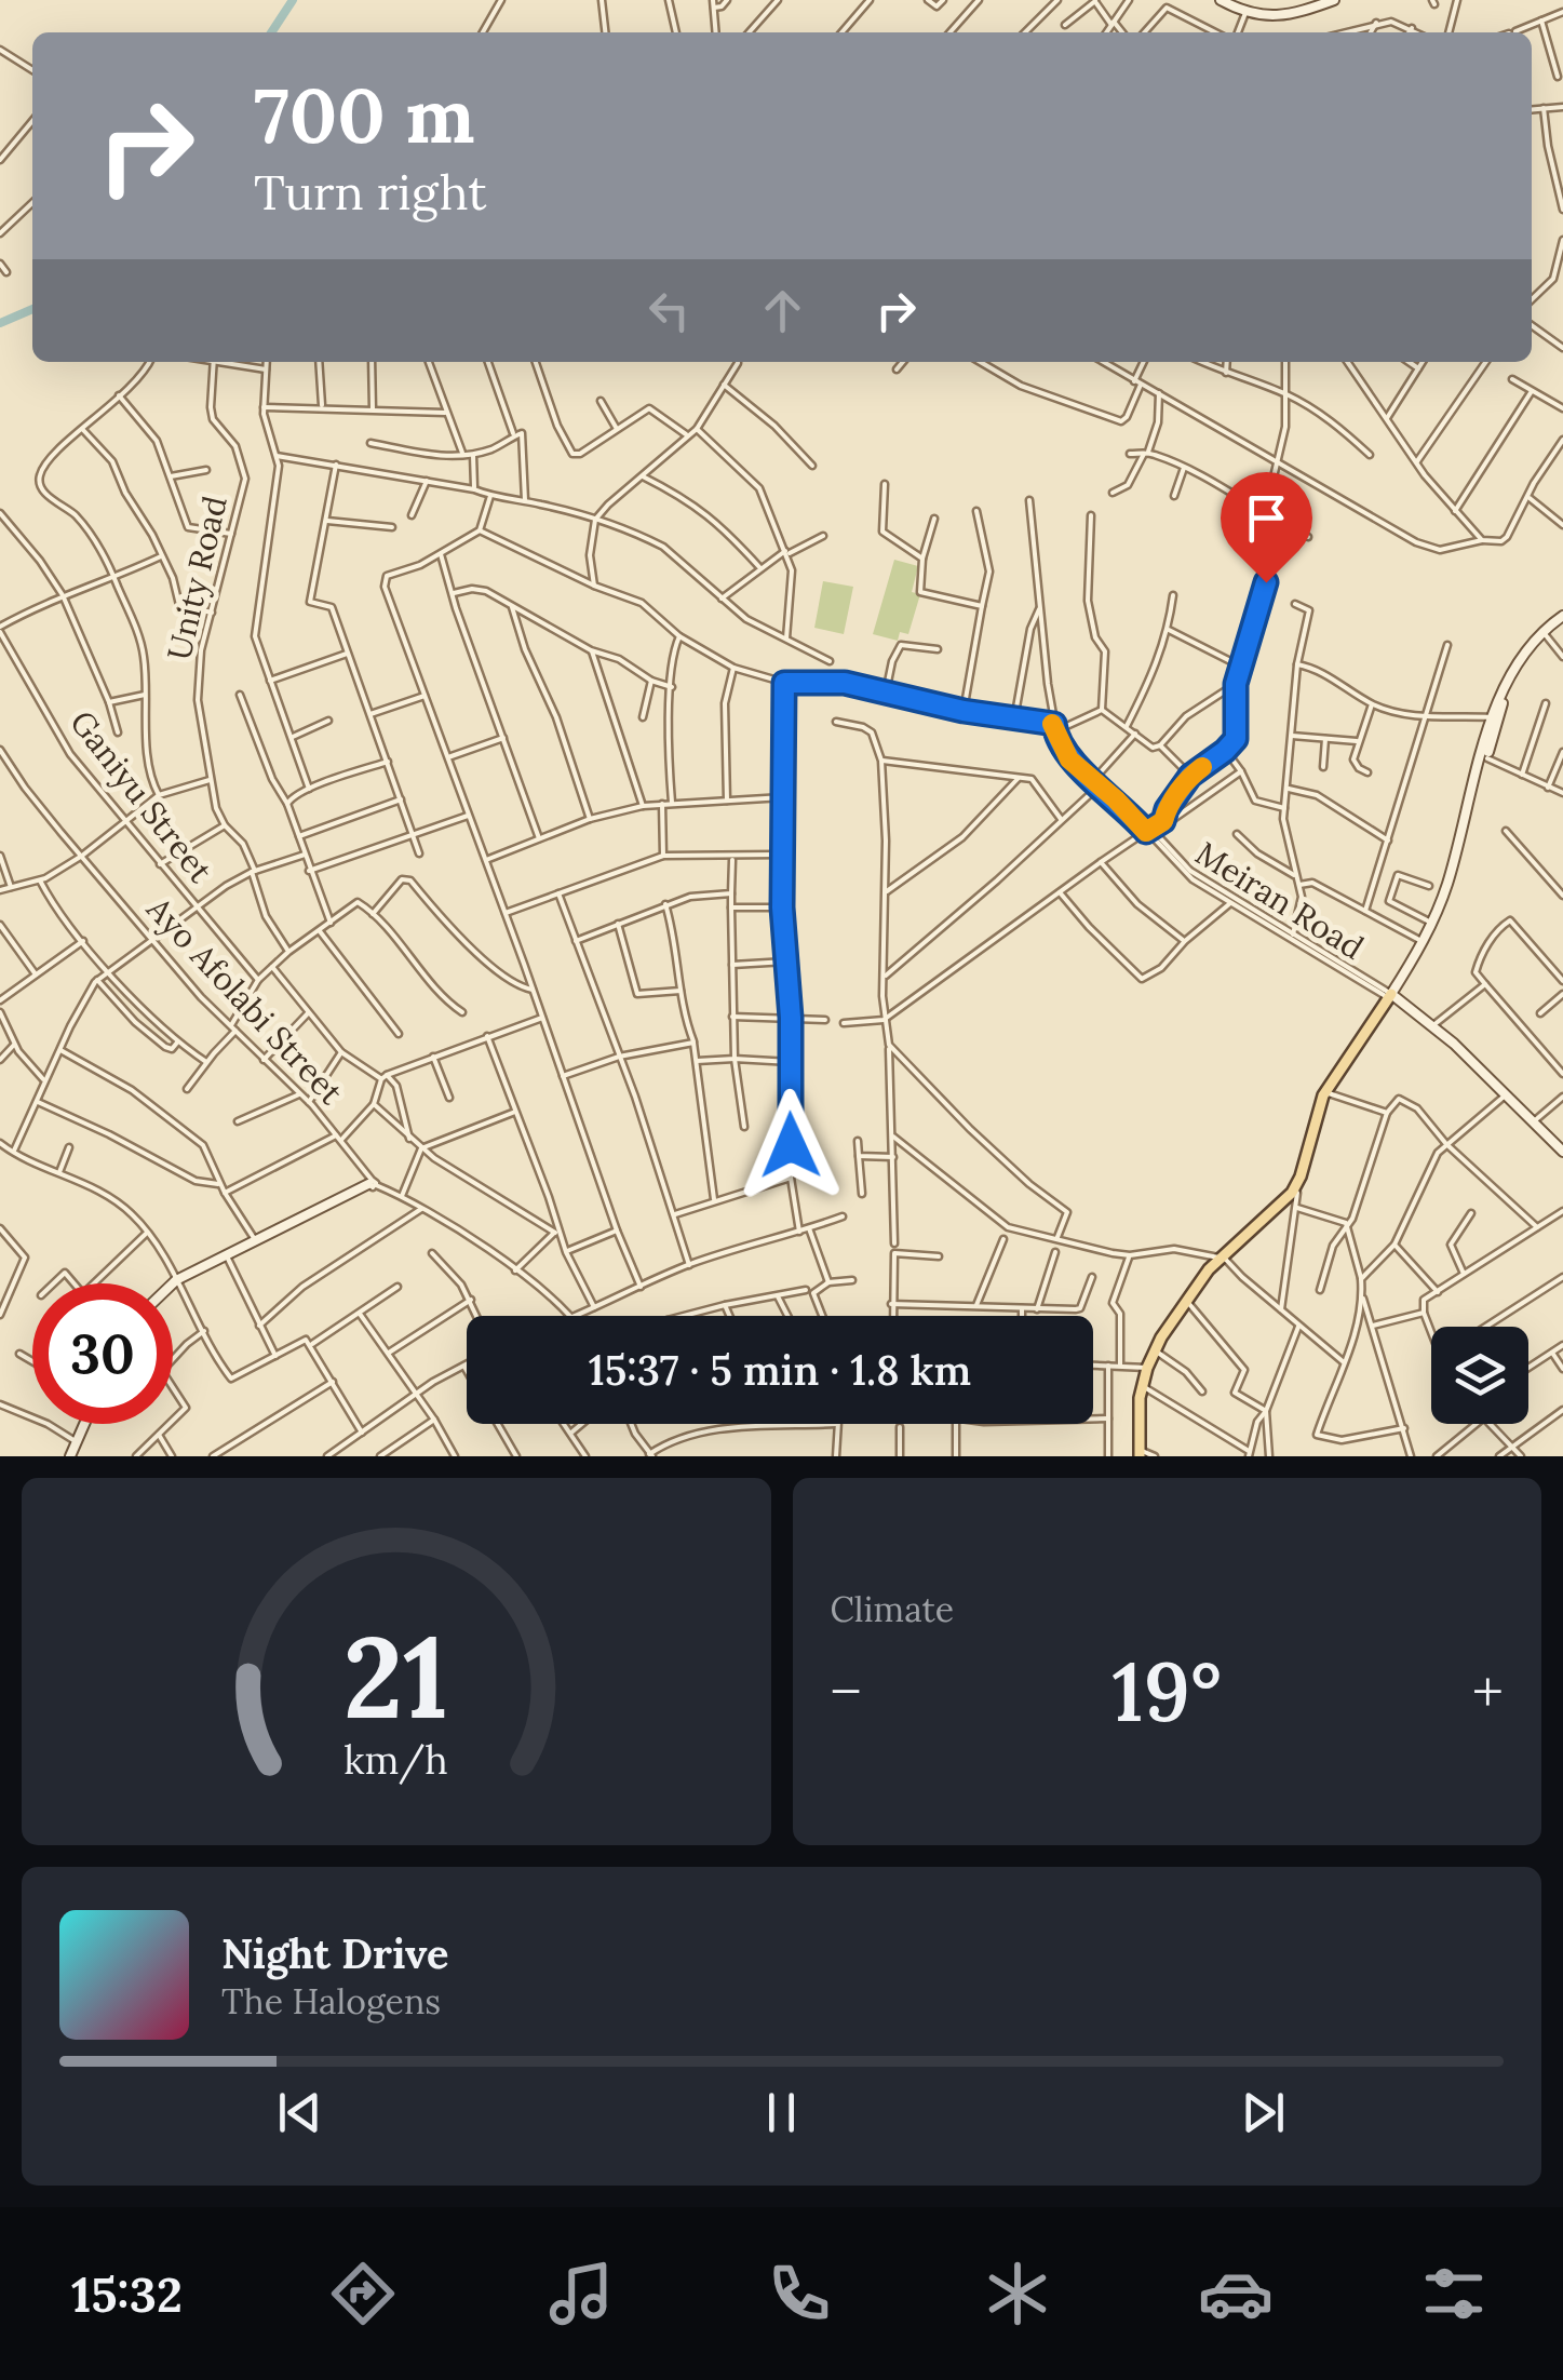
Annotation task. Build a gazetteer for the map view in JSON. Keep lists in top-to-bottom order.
{
  "streets": {
    "main road": ["Meiran Road"],
    "street": ["Unity Road", "Ganiyu Street", "Ayo Afolabi Street"]
  },
  "page": {
    "turn": ["700 m", "Turn right"],
    "limit": "30",
    "trip": "15:37 · 5 min · 1.8 km",
    "tile": "Climate",
    "heat": ["−", "19°", "+"],
    "song": ["Night Drive", "The Halogens"],
    "tabs": "15:32",
    "gauge": ["21", "km/h"]
  }
}
